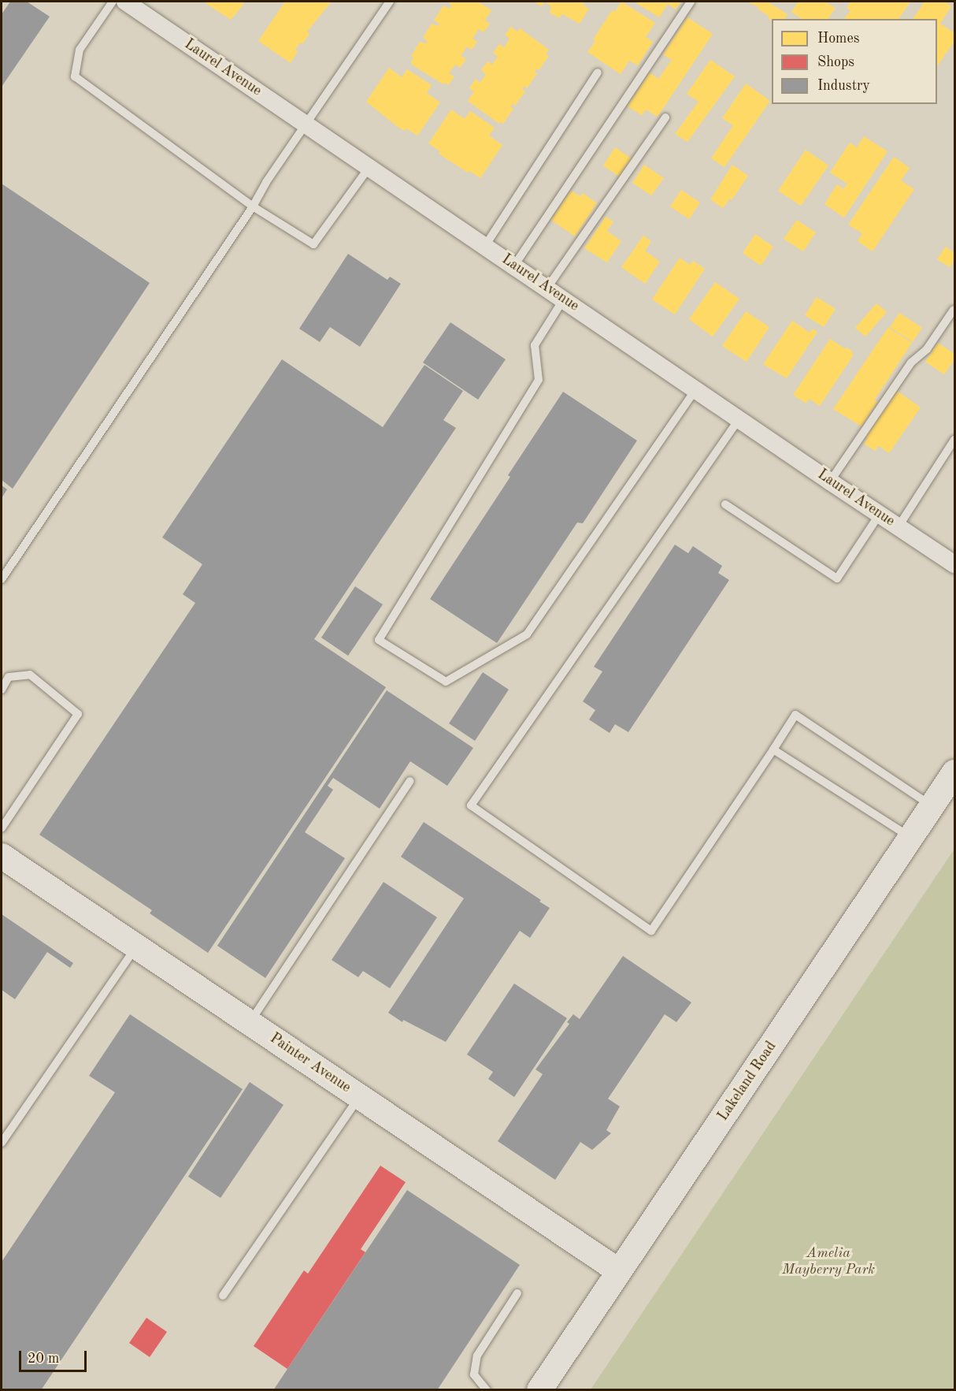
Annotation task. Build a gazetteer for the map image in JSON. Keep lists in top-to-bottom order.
{
  "streets": {
    "street": ["Laurel Avenue", "Painter Avenue", "Lakeland Road"]
  },
  "crossings": [
    ["Painter Avenue", "Lakeland Road"]
  ],
  "parks": ["Amelia Mayberry Park"],
  "legend": ["Homes", "Shops", "Industry"],
  "scale_bar": "20 m"
}
